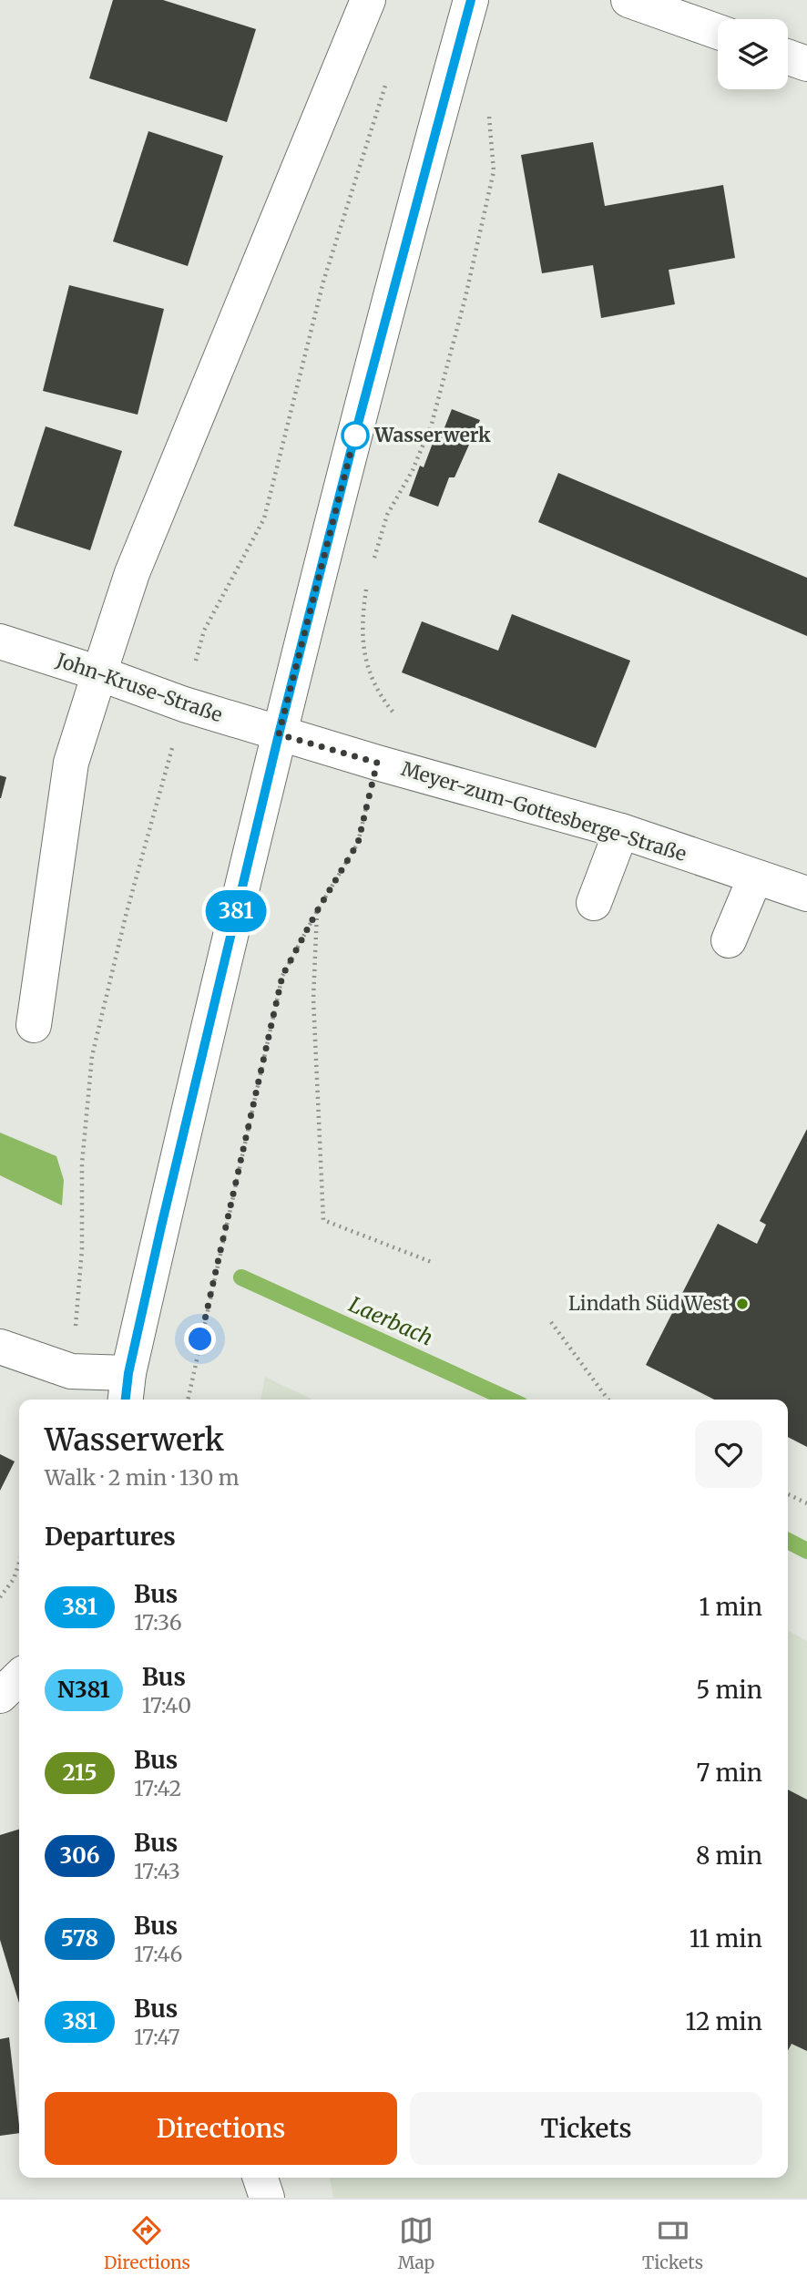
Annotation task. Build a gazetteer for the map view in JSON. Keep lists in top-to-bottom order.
{
  "streets": {
    "main road": ["John-Kruse-Straße", "Meyer-zum-Gottesberge-Straße"]
  },
  "crossings": [
    ["John-Kruse-Straße", "Meyer-zum-Gottesberge-Straße"]
  ],
  "water": ["Laerbach"],
  "places": ["Wasserwerk", "Lindath Süd West"],
  "lines": ["bus line 381"],
  "page": {
    "on_map": "381",
    "heading": [
      ["Wasserwerk", "Walk · 2 min · 130 m"],
      "Departures"
    ],
    "list": [
      {
        "mark": "381",
        "name": "Bus",
        "note": "17:36",
        "value": "1 min"
      },
      {
        "mark": "N381",
        "name": "Bus",
        "note": "17:40",
        "value": "5 min"
      },
      {
        "mark": "215",
        "name": "Bus",
        "note": "17:42",
        "value": "7 min"
      },
      {
        "mark": "306",
        "name": "Bus",
        "note": "17:43",
        "value": "8 min"
      },
      {
        "mark": "578",
        "name": "Bus",
        "note": "17:46",
        "value": "11 min"
      },
      {
        "mark": "381",
        "name": "Bus",
        "note": "17:47",
        "value": "12 min"
      }
    ],
    "buttons": ["Directions", "Tickets"],
    "tabs": ["Directions", "Map", "Tickets"]
  }
}
